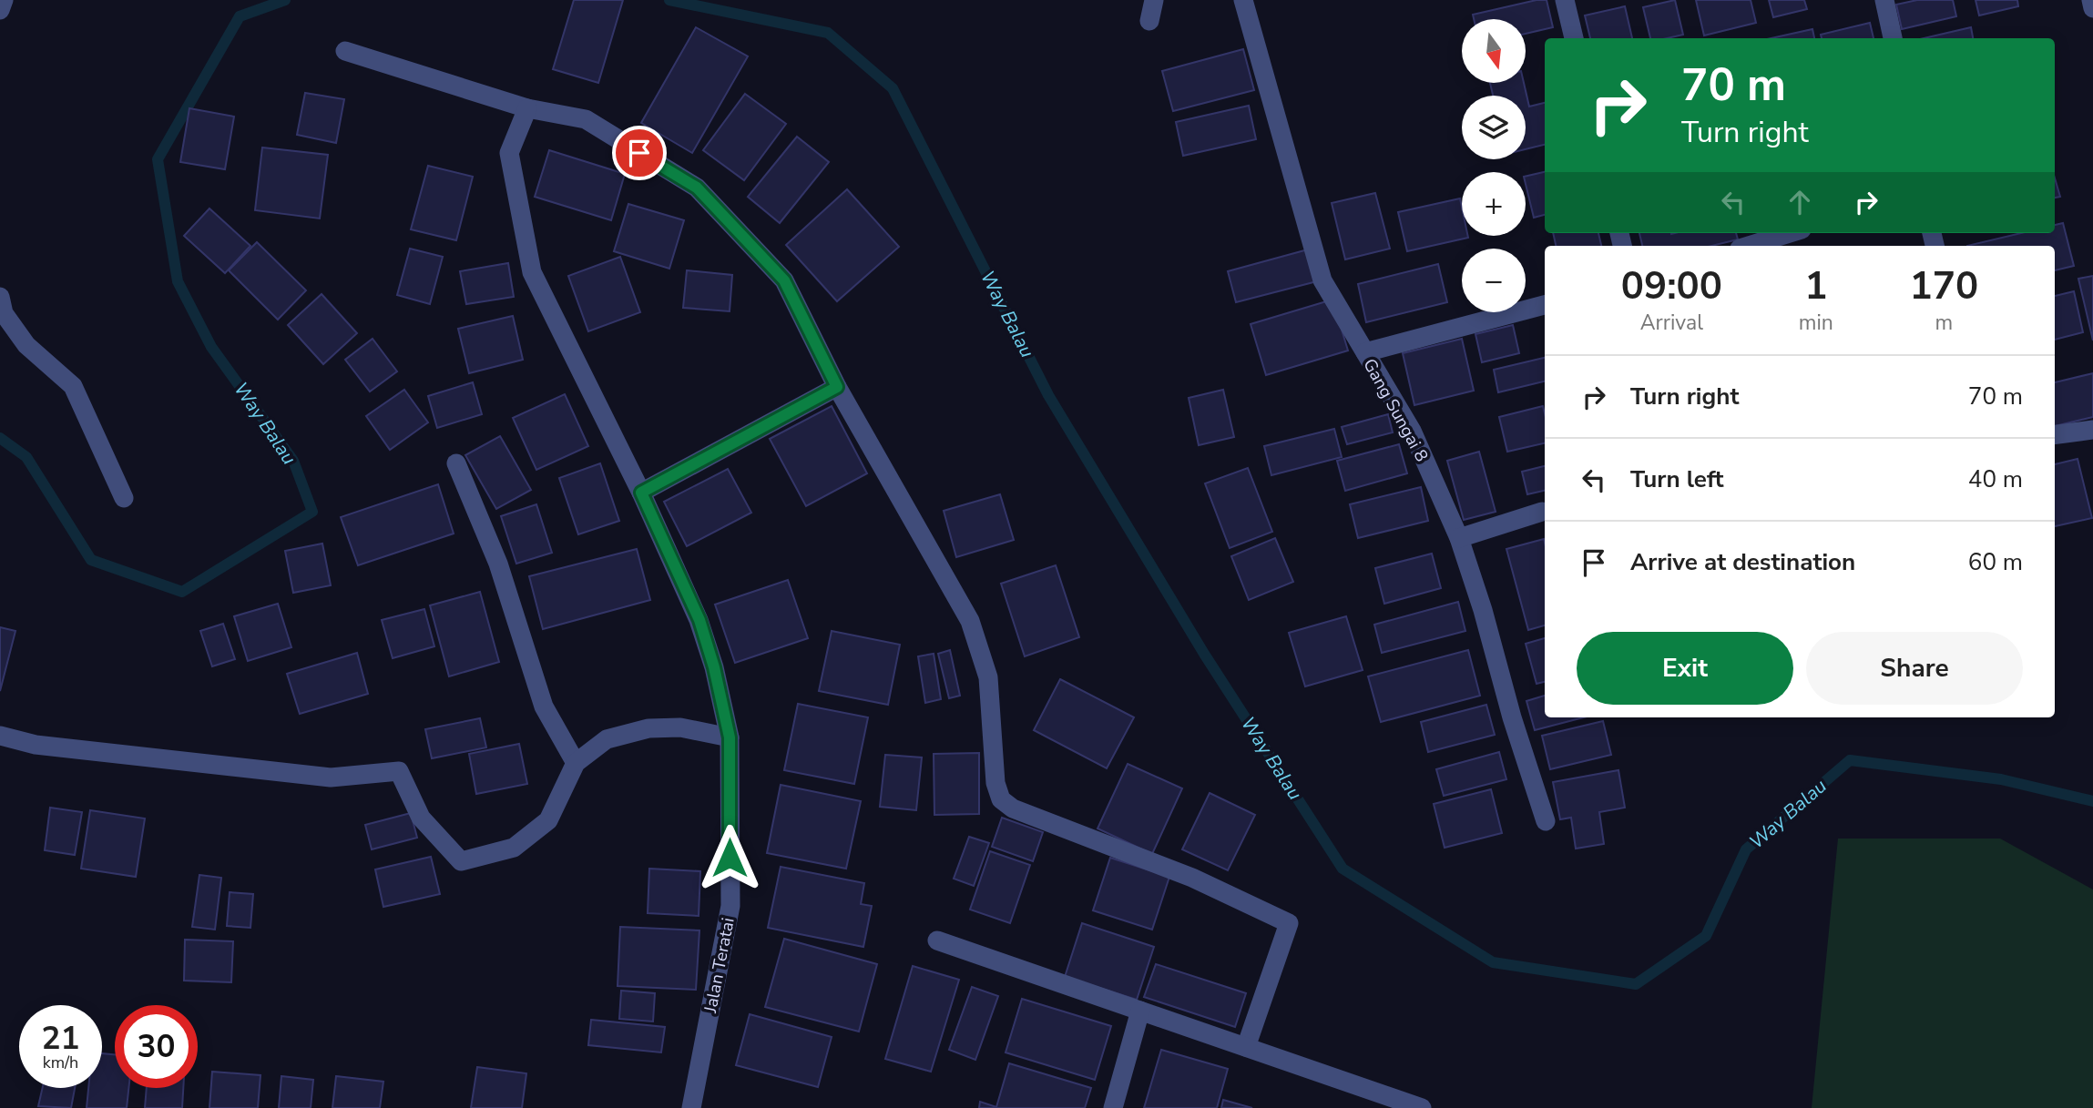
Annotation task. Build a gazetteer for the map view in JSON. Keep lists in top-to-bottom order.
{
  "streets": {
    "street": ["Gang Sungai 8", "Jalan Teratai"]
  },
  "water": ["Way Balau"],
  "north": "bottom",
  "page": {
    "map_buttons": ["+", "−"],
    "turn": ["70 m", "Turn right"],
    "eta": [
      "09:00",
      "Arrival",
      "1",
      "min",
      "170",
      "m"
    ],
    "list": [
      {
        "name": "Turn right",
        "value": "70 m"
      },
      {
        "name": "Turn left",
        "value": "40 m"
      },
      {
        "name": "Arrive at destination",
        "value": "60 m"
      }
    ],
    "buttons": ["Exit", "Share"],
    "speed": "21 km/h",
    "limit": "30"
  }
}
